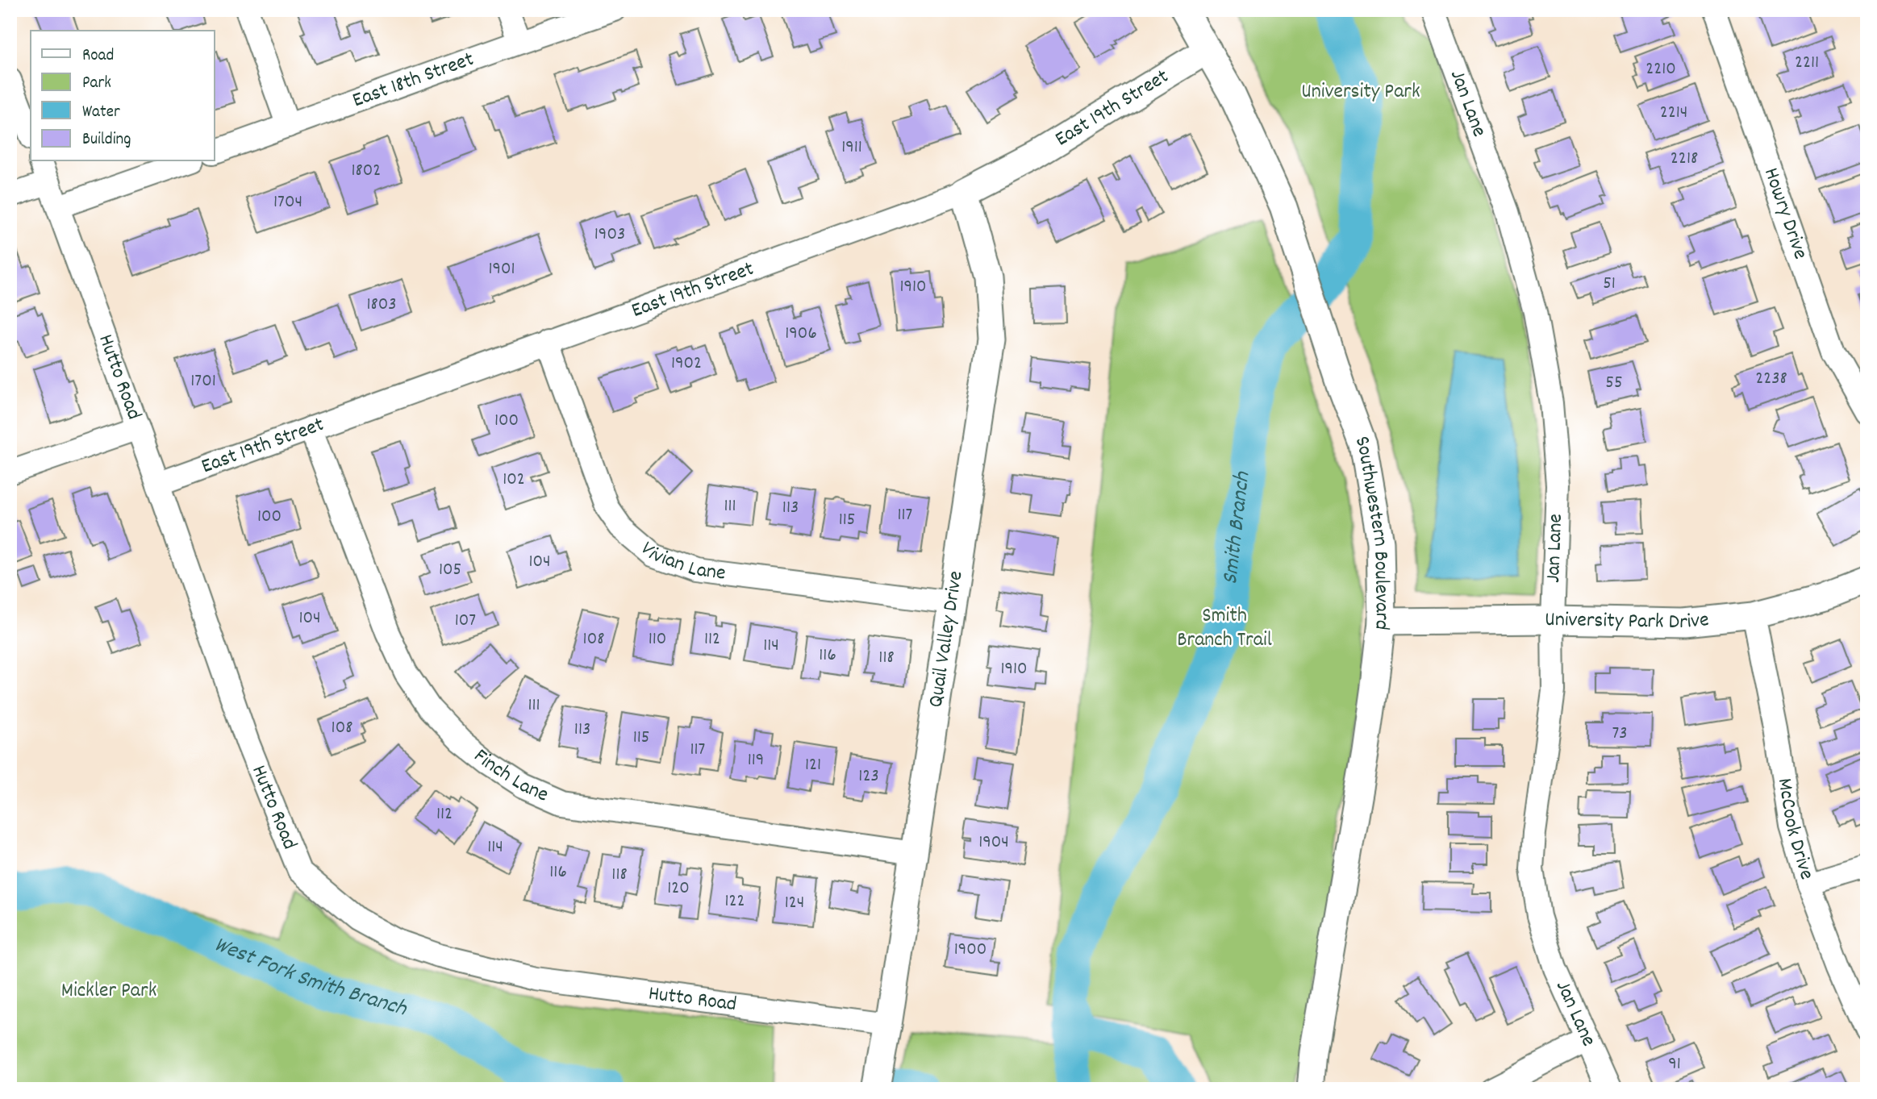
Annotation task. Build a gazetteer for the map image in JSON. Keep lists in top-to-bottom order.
{
  "streets": {
    "street": [
      "East 18th Street",
      "Jan Lane",
      "East 19th Street",
      "Howry Drive",
      "Hutto Road",
      "Southwestern Boulevard",
      "Vivian Lane",
      "University Park Drive",
      "Quail Valley Drive",
      "Finch Lane",
      "McCook Drive"
    ]
  },
  "crossings": [
    ["Jan Lane", "University Park Drive"],
    ["East 19th Street", "Hutto Road"],
    ["East 19th Street", "Southwestern Boulevard"],
    ["East 19th Street", "Vivian Lane"],
    ["East 19th Street", "Quail Valley Drive"],
    ["East 19th Street", "Finch Lane"],
    ["Hutto Road", "Quail Valley Drive"],
    ["Southwestern Boulevard", "University Park Drive"],
    ["Vivian Lane", "Quail Valley Drive"],
    ["University Park Drive", "McCook Drive"],
    ["Quail Valley Drive", "Finch Lane"]
  ],
  "water": ["Smith Branch", "West Fork Smith Branch"],
  "parks": ["University Park", "Smith Branch Trail", "Mickler Park"],
  "house_numbers": [
    "2211",
    "2210",
    "2214",
    "1911",
    "2218",
    "1802",
    "1704",
    "1903",
    "1901",
    "51",
    "1910",
    "1803",
    "1906",
    "1902",
    "2238",
    "1701",
    "55",
    "100",
    "102",
    "111",
    "113",
    "117",
    "100",
    "115",
    "104",
    "105",
    "104",
    "107",
    "108",
    "110",
    "112",
    "114",
    "116",
    "118",
    "1910",
    "111",
    "108",
    "113",
    "73",
    "115",
    "117",
    "119",
    "121",
    "123",
    "112",
    "1904",
    "114",
    "116",
    "118",
    "120",
    "122",
    "124",
    "1900",
    "91"
  ],
  "legend": [
    "Road",
    "Park",
    "Water",
    "Building"
  ]
}
